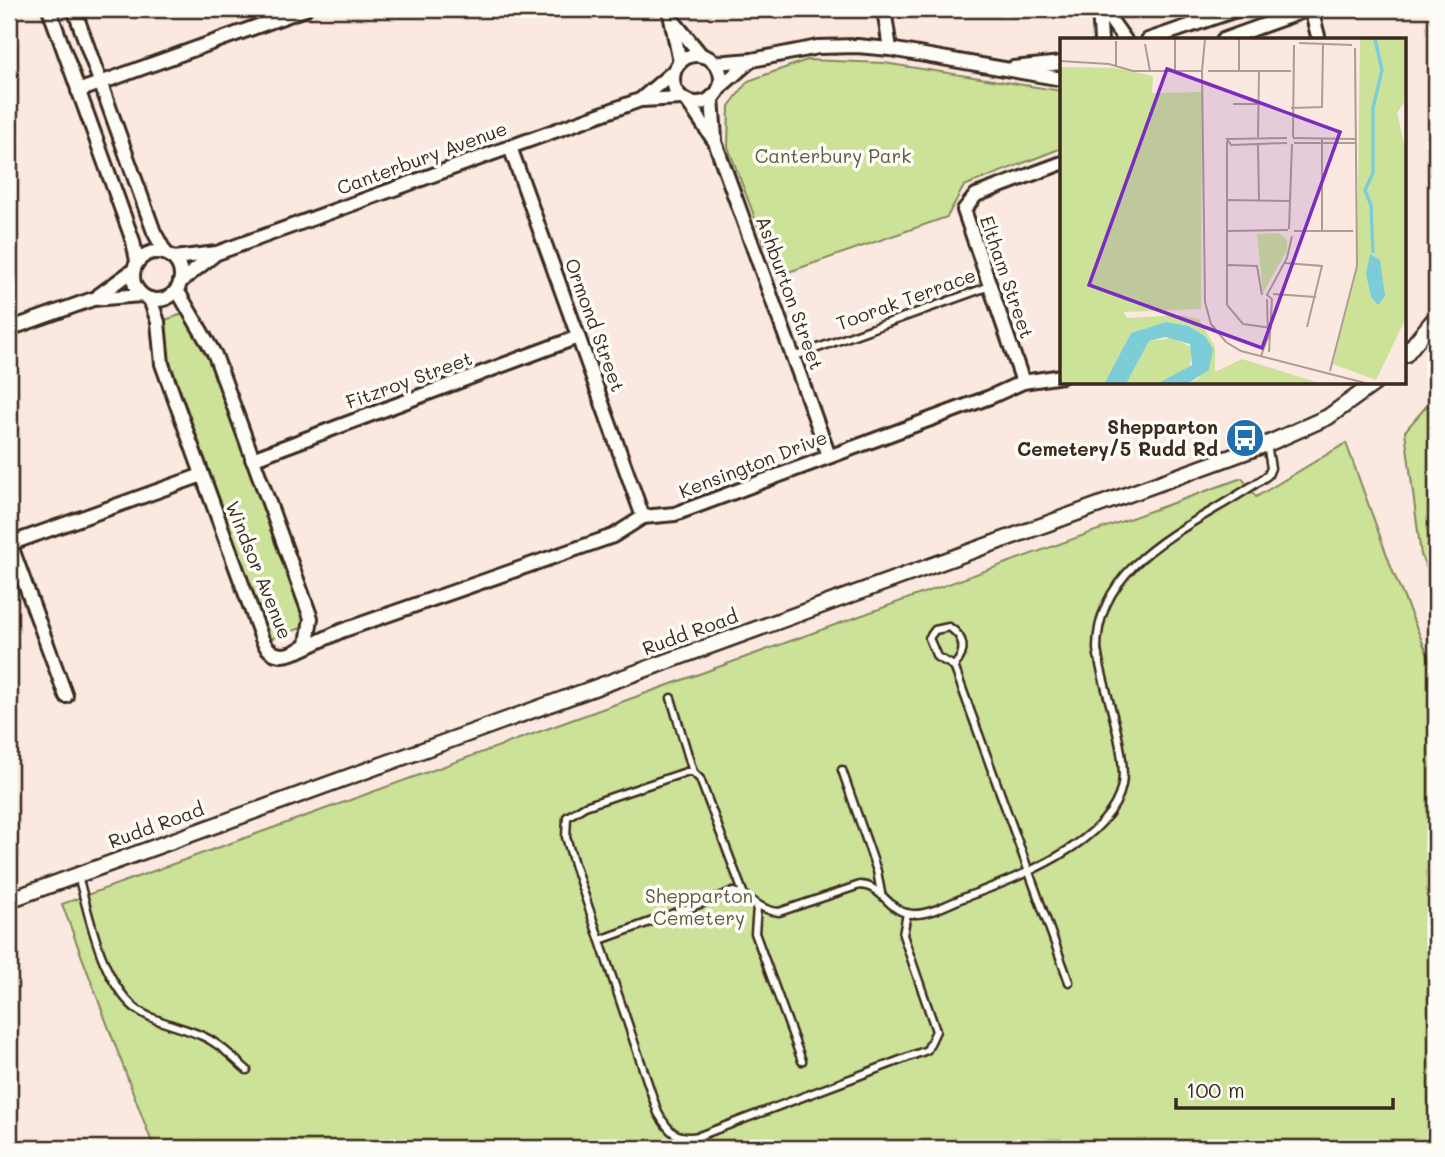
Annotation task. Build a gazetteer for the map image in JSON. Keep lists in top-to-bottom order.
{
  "streets": {
    "street": [
      "Canterbury Avenue",
      "Eltham Street",
      "Ashburton Street",
      "Ormond Street",
      "Fitzroy Street",
      "Kensington Drive",
      "Windsor Avenue",
      "Rudd Road"
    ],
    "lane": ["Toorak Terrace"]
  },
  "crossings": [
    ["Canterbury Avenue", "Ashburton Street"],
    ["Canterbury Avenue", "Ormond Street"],
    ["Canterbury Avenue", "Windsor Avenue"],
    ["Eltham Street", "Toorak Terrace"],
    ["Eltham Street", "Kensington Drive"],
    ["Ashburton Street", "Toorak Terrace"],
    ["Ashburton Street", "Kensington Drive"],
    ["Ormond Street", "Fitzroy Street"],
    ["Ormond Street", "Kensington Drive"],
    ["Fitzroy Street", "Windsor Avenue"],
    ["Kensington Drive", "Windsor Avenue"]
  ],
  "parks": ["Canterbury Park", "Shepparton Cemetery"],
  "places": {
    "bus stop": ["Shepparton Cemetery/5 Rudd Rd"]
  },
  "scale_bar": "100 m"
}
